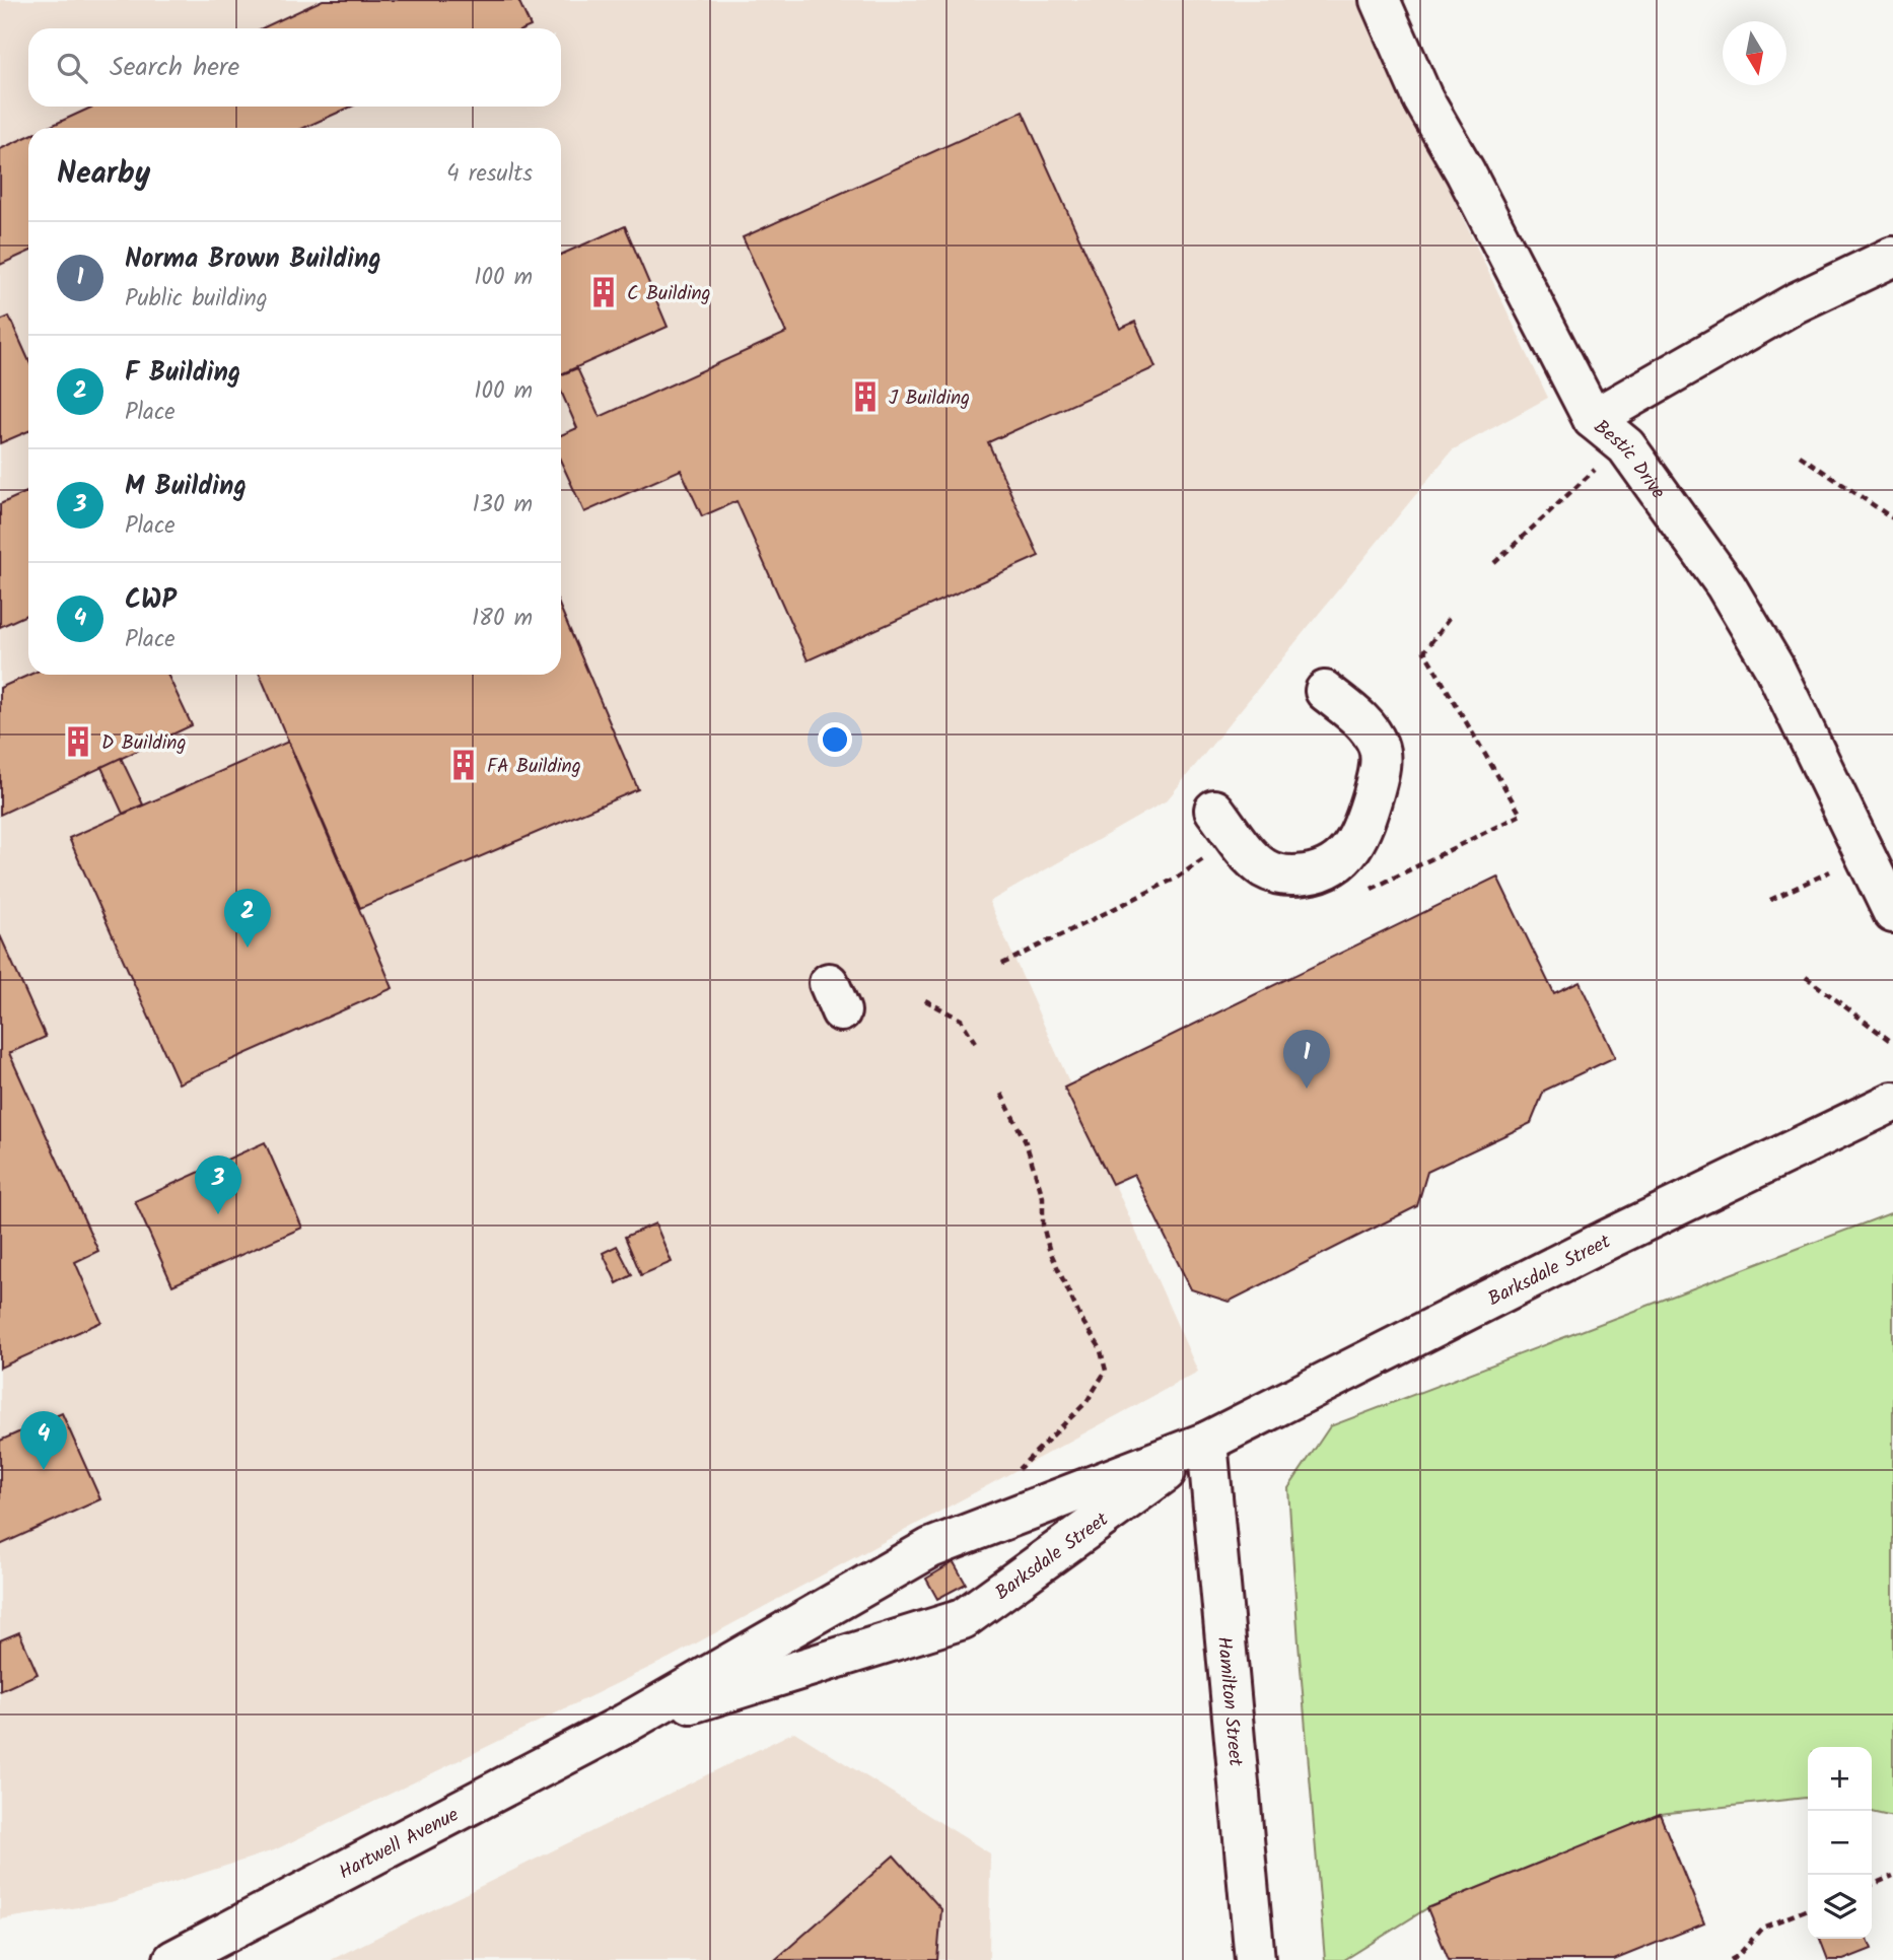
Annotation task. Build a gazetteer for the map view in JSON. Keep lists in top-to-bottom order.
{
  "streets": {
    "street": [
      "Bestic Drive",
      "Barksdale Street",
      "Hamilton Street",
      "Hartwell Avenue"
    ]
  },
  "crossings": [
    ["Barksdale Street", "Hamilton Street"],
    ["Barksdale Street", "Hartwell Avenue"]
  ],
  "places": {
    "building": [
      "C Building",
      "J Building",
      "D Building",
      "FA Building"
    ]
  },
  "north": "bottom",
  "page": {
    "search": "Search here",
    "heading": ["Nearby", "4 results"],
    "list": [
      {
        "mark": "1",
        "name": "Norma Brown Building",
        "note": "Public building",
        "value": "100 m"
      },
      {
        "mark": "2",
        "name": "F Building",
        "note": "Place",
        "value": "100 m"
      },
      {
        "mark": "3",
        "name": "M Building",
        "note": "Place",
        "value": "130 m"
      },
      {
        "mark": "4",
        "name": "CWP",
        "note": "Place",
        "value": "180 m"
      }
    ],
    "pins": [
      "2",
      "1",
      "3",
      "4"
    ],
    "map_buttons": ["+", "−"]
  }
}
